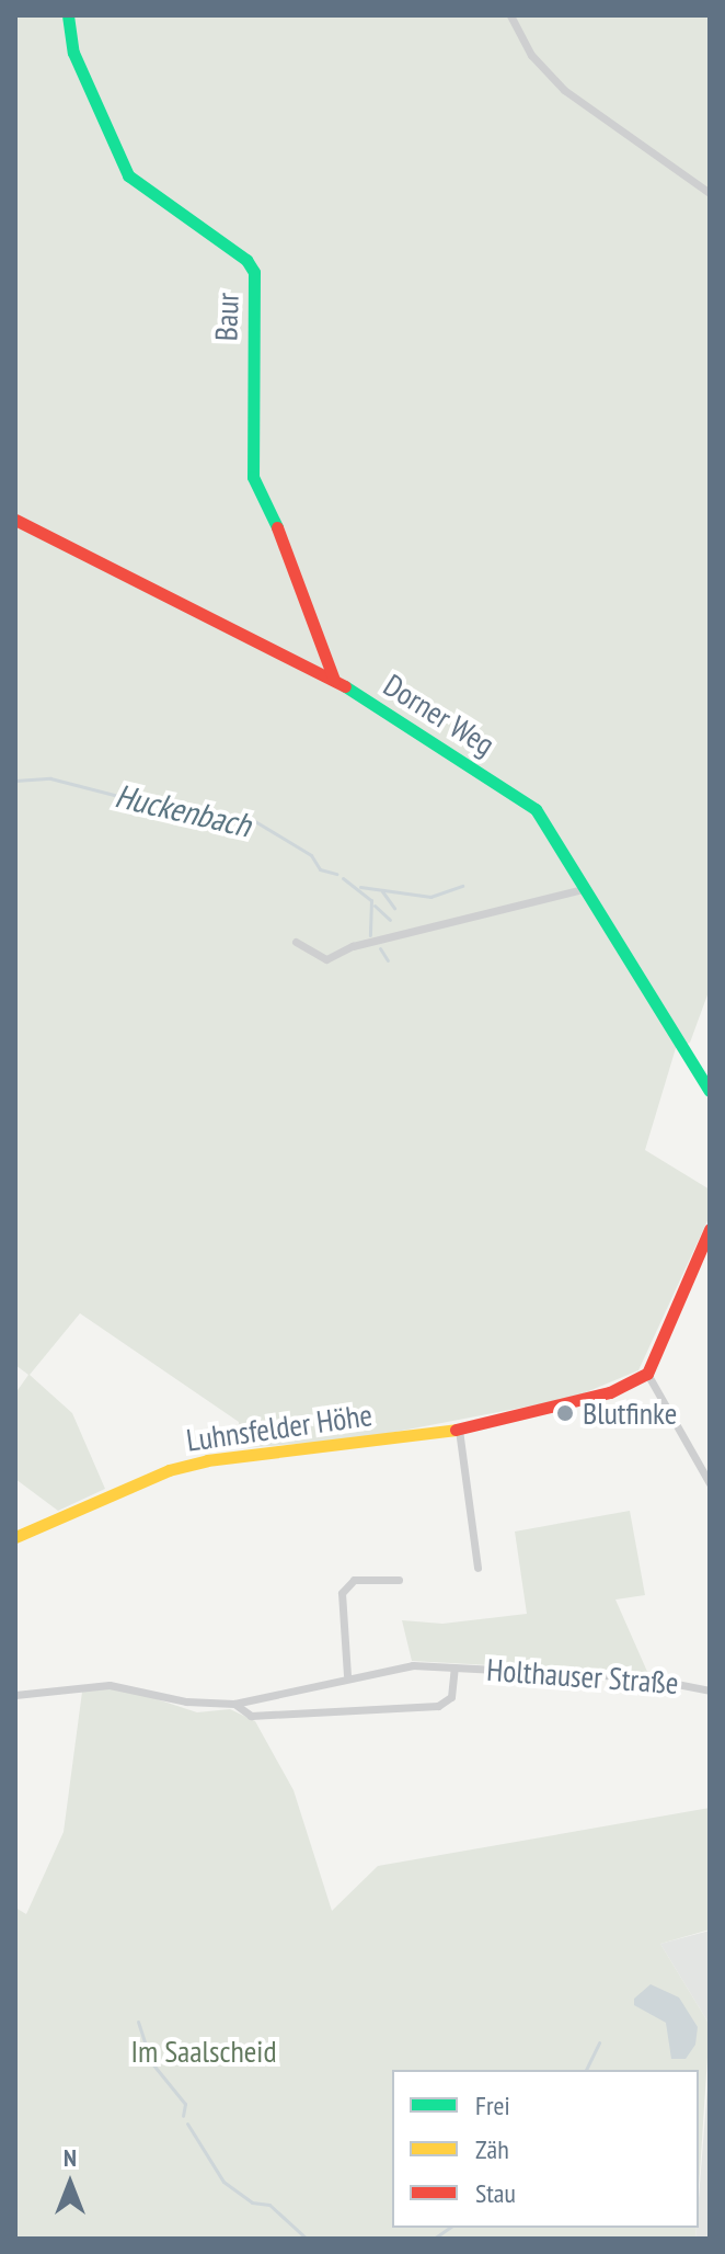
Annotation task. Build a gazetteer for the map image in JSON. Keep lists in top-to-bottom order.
{
  "streets": {
    "street": [
      "Baur",
      "Dorner Weg",
      "Luhnsfelder Höhe",
      "Holthauser Straße"
    ]
  },
  "crossings": [
    ["Baur", "Dorner Weg"]
  ],
  "water": ["Huckenbach"],
  "parks": ["Im Saalscheid"],
  "places": ["Blutfinke"],
  "legend": ["Frei", "Zäh", "Stau"],
  "north": "top"
}
